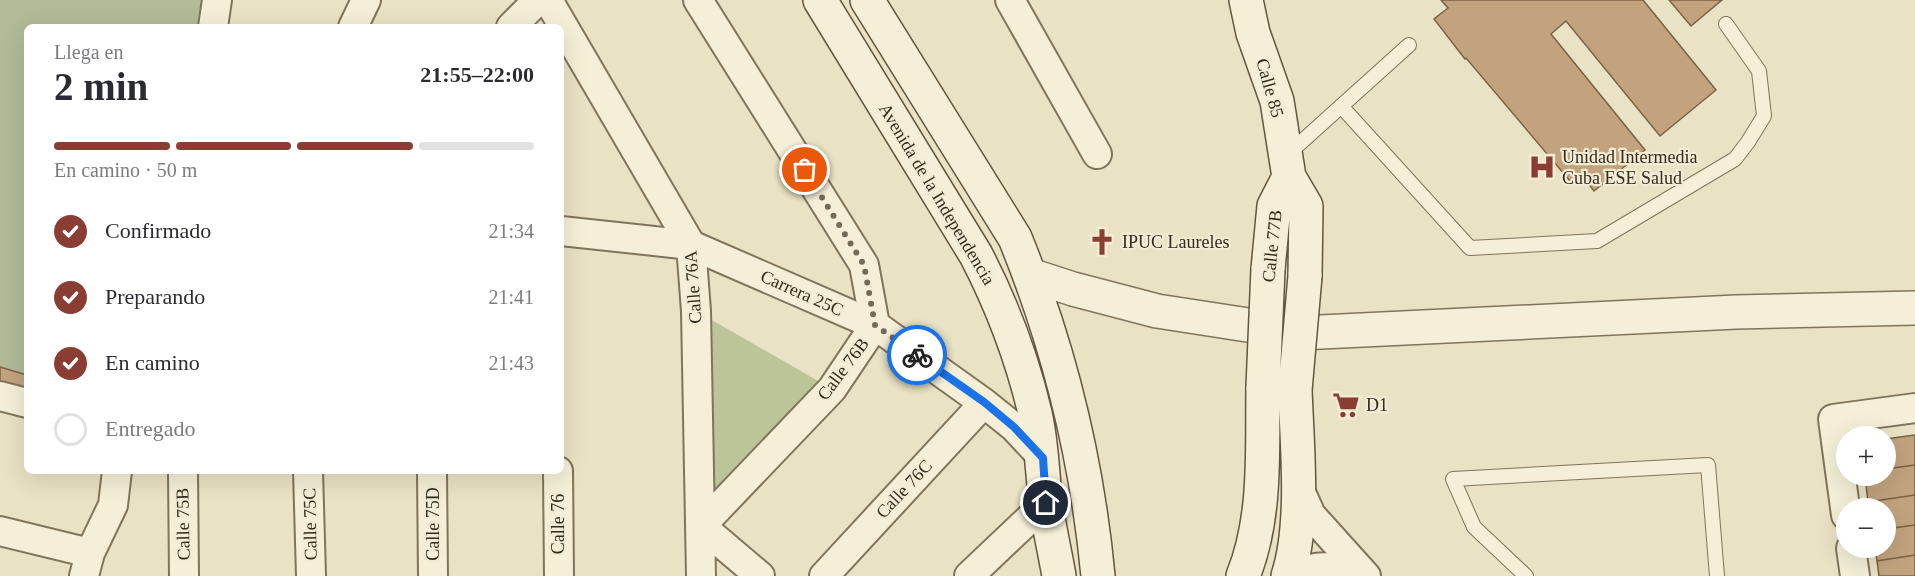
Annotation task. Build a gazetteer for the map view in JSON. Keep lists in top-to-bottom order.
{
  "streets": {
    "main road": ["Calle 85", "Avenida de la Independencia", "Calle 77B"],
    "street": [
      "Calle 76A",
      "Carrera 25C",
      "Calle 76B",
      "Calle 76C",
      "Calle 75B",
      "Calle 75C",
      "Calle 75D",
      "Calle 76"
    ]
  },
  "crossings": [
    ["Calle 85", "Calle 77B"],
    ["Avenida de la Independencia", "Carrera 25C"],
    ["Calle 76A", "Carrera 25C"],
    ["Calle 76A", "Calle 76B"],
    ["Carrera 25C", "Calle 76B"],
    ["Carrera 25C", "Calle 76C"]
  ],
  "places": {
    "hospital": ["Unidad Intermedia Cuba ESE Salud"],
    "church": ["IPUC Laureles"],
    "supermarket": ["D1"]
  },
  "page": {
    "heading": ["2 min", "Llega en", "21:55–22:00"],
    "bar": "En camino · 50 m",
    "list": [
      ["Confirmado", "21:34"],
      ["Preparando", "21:41"],
      ["En camino", "21:43"],
      "Entregado"
    ],
    "map_buttons": ["+", "−"]
  }
}
